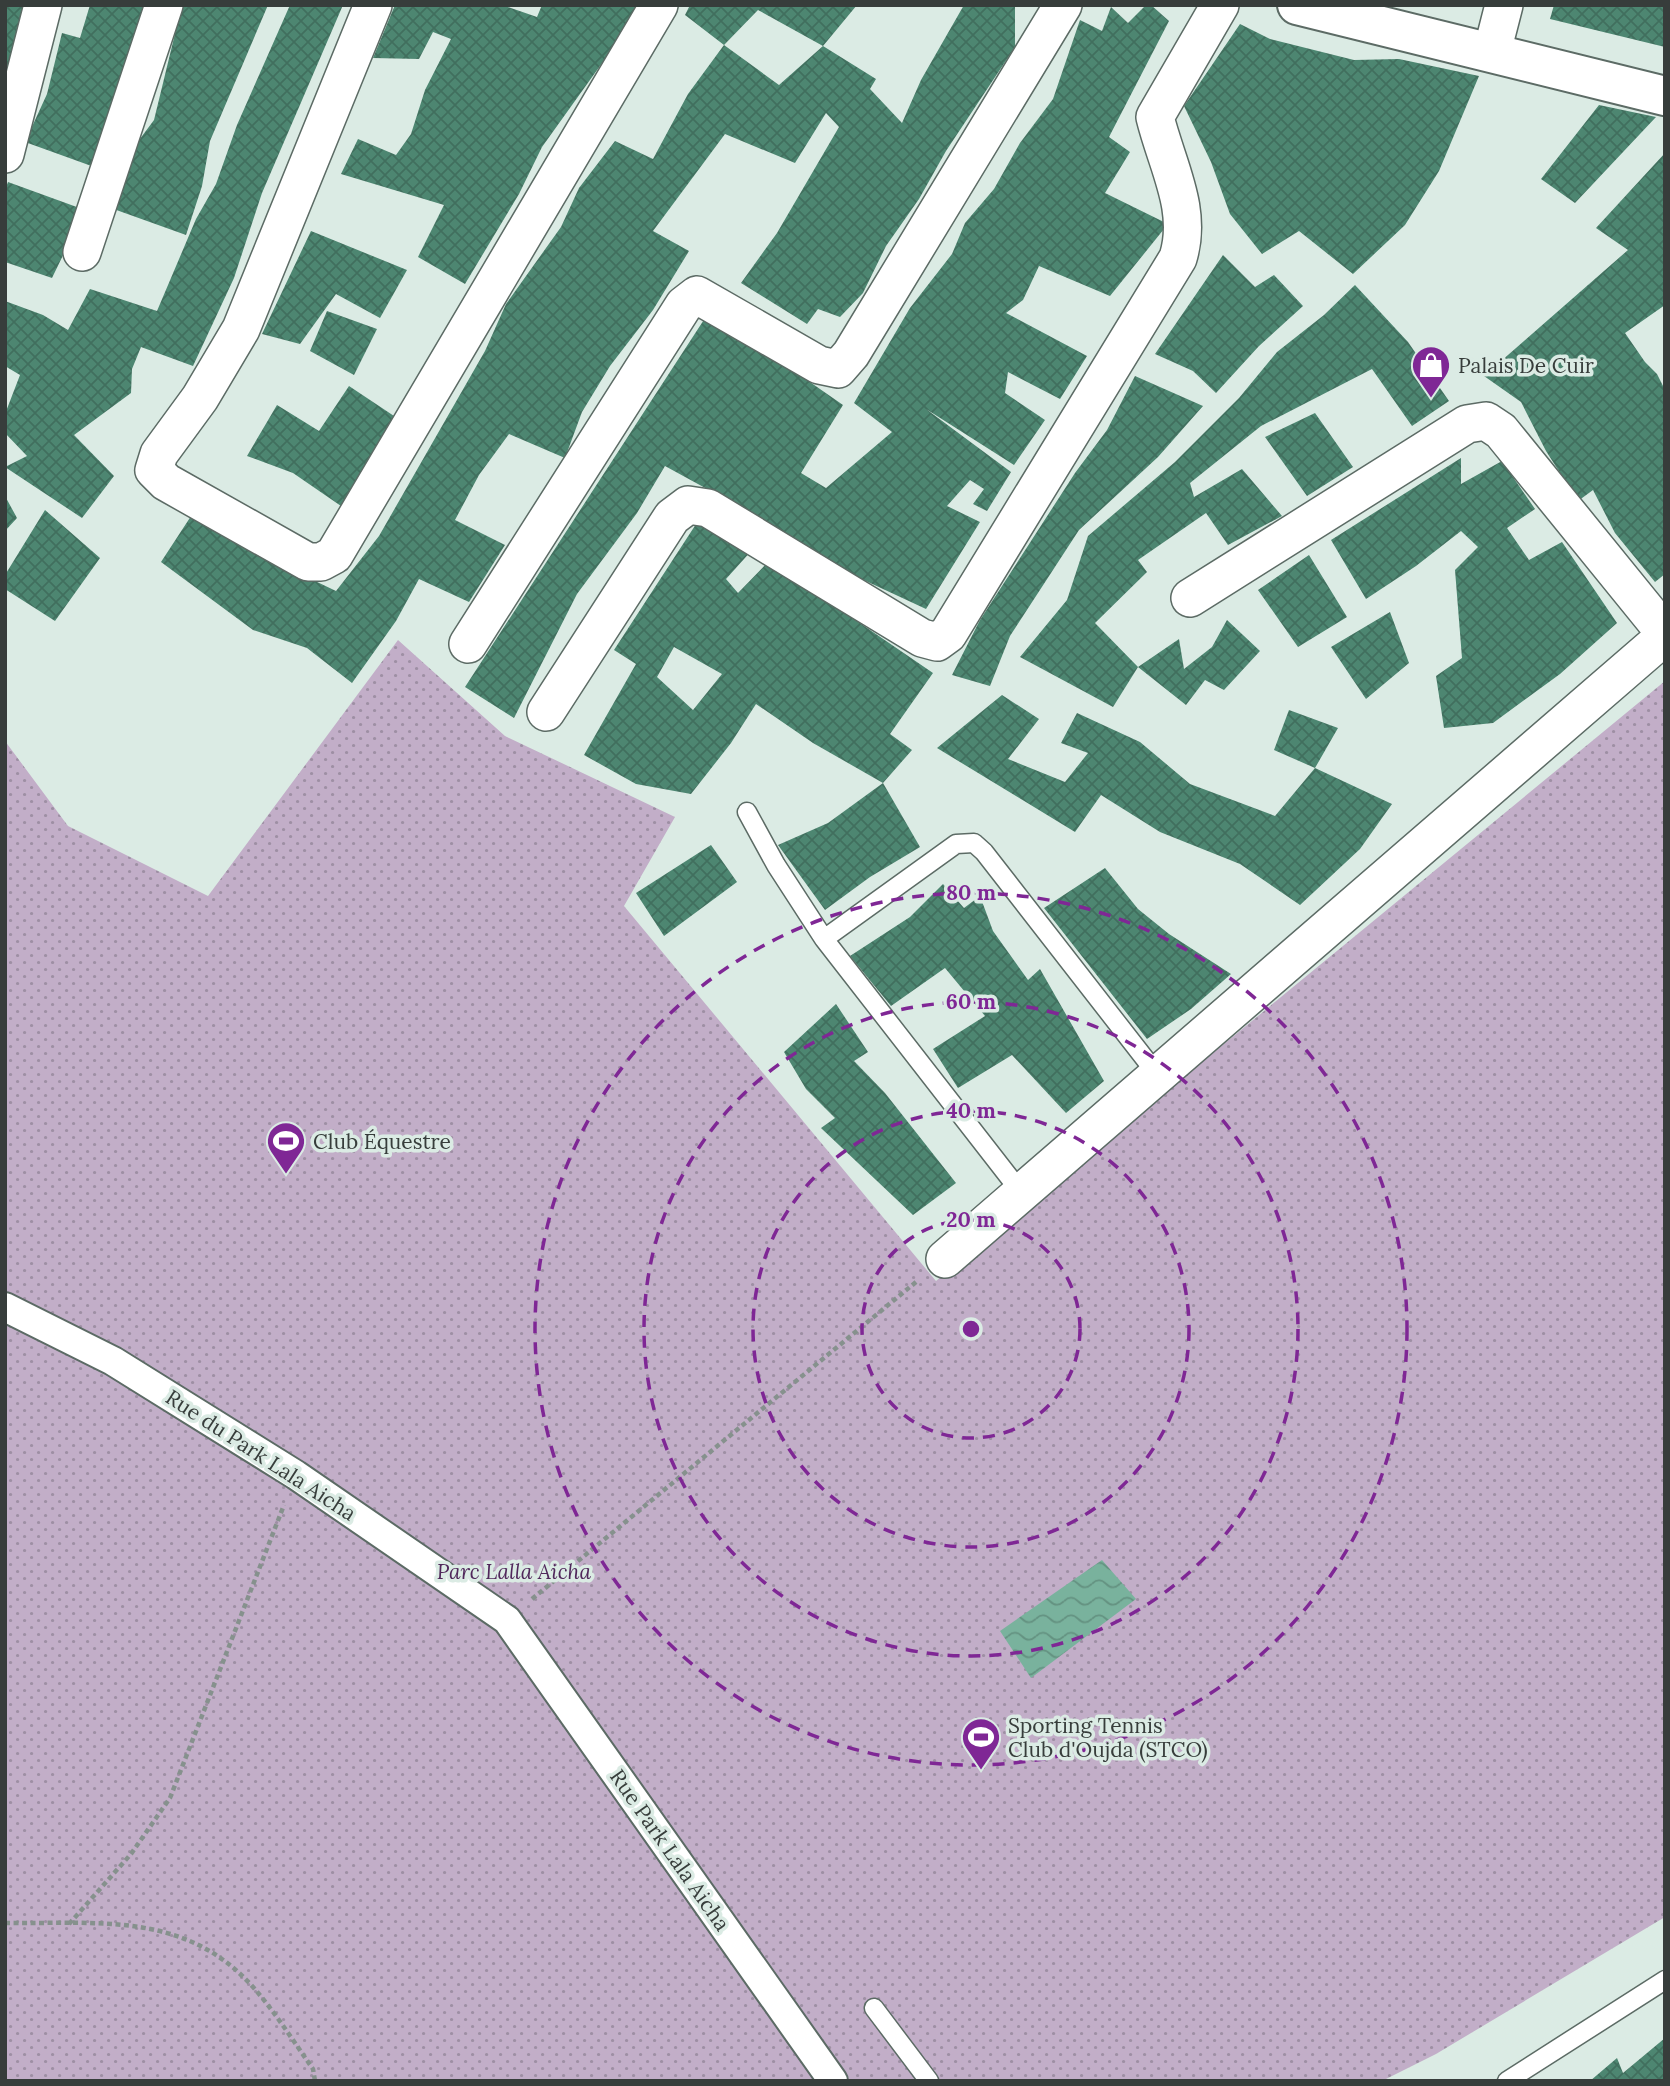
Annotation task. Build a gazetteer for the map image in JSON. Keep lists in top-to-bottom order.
{
  "streets": {
    "street": ["Rue du Park Lala Aicha", "Rue Park Lala Aicha"]
  },
  "crossings": [
    ["Rue du Park Lala Aicha", "Rue Park Lala Aicha"]
  ],
  "parks": ["Parc Lalla Aicha"],
  "places": {
    "shop": ["Palais De Cuir"],
    "sports": ["Club Équestre", "Sporting Tennis Club d'Oujda (STCO)"]
  },
  "rings": [
    "80 m",
    "60 m",
    "40 m",
    "20 m"
  ]
}
